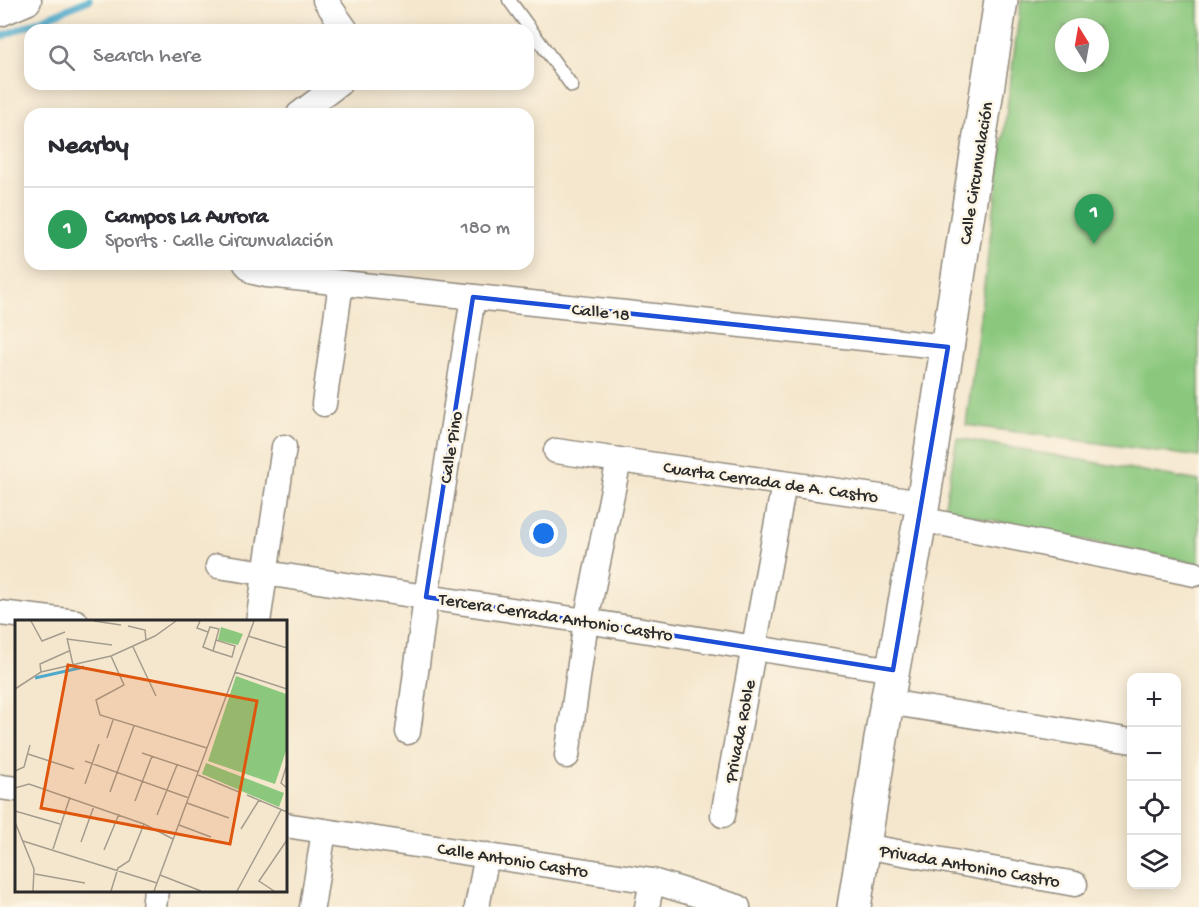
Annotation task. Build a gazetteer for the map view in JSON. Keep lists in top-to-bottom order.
{
  "streets": {
    "main road": ["Calle Circunvalación"],
    "street": [
      "Calle 18",
      "Calle Pino",
      "Cuarta Cerrada de A. Castro",
      "Tercera Cerrada Antonio Castro",
      "Privada Roble",
      "Calle Antonio Castro",
      "Privada Antonino Castro"
    ]
  },
  "crossings": [
    ["Calle Circunvalación", "Calle 18"],
    ["Calle Circunvalación", "Cuarta Cerrada de A. Castro"],
    ["Calle Circunvalación", "Tercera Cerrada Antonio Castro"],
    ["Calle Circunvalación", "Privada Antonino Castro"],
    ["Calle 18", "Calle Pino"],
    ["Calle Pino", "Tercera Cerrada Antonio Castro"],
    ["Cuarta Cerrada de A. Castro", "Privada Roble"],
    ["Tercera Cerrada Antonio Castro", "Privada Roble"]
  ],
  "north": "top",
  "page": {
    "search": "Search here",
    "heading": "Nearby",
    "list": [
      {
        "mark": "1",
        "name": "Campos La Aurora",
        "note": "Sports · Calle Circunvalación",
        "value": "180 m"
      }
    ],
    "pins": "1",
    "map_buttons": ["+", "−"]
  }
}
